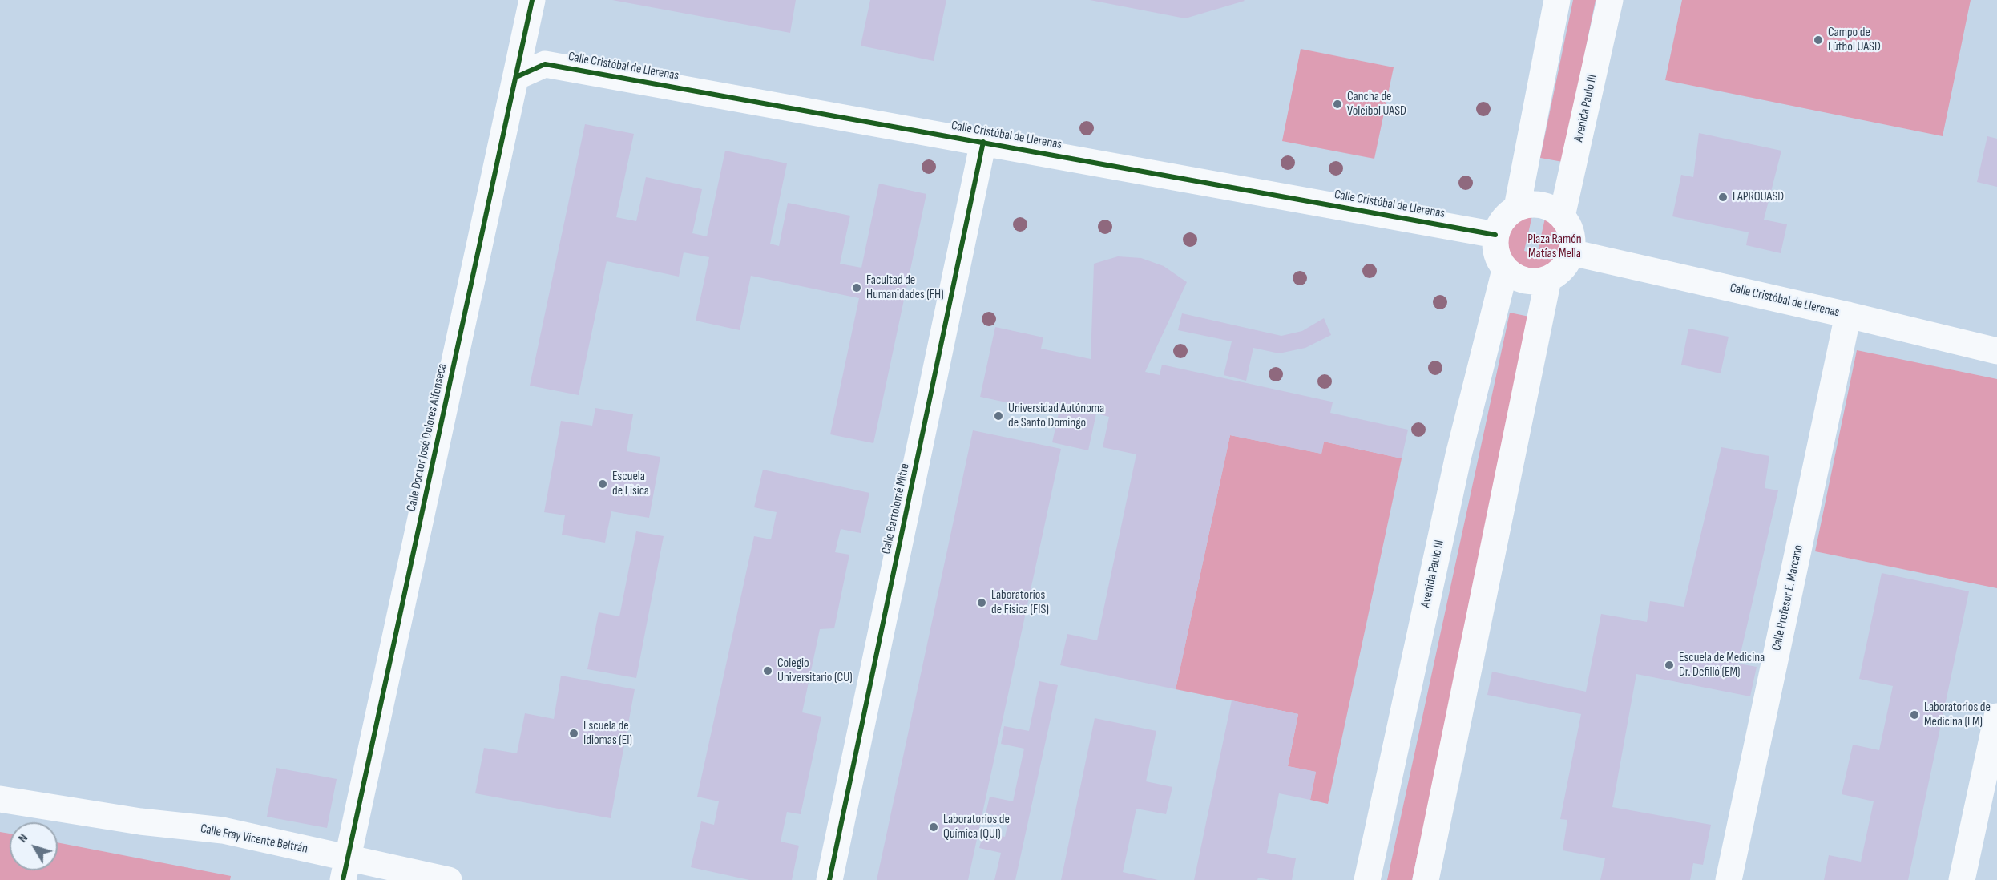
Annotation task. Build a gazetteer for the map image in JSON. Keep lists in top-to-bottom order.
{
  "streets": {
    "street": [
      "Calle Cristóbal de Llerenas",
      "Avenida Paulo III",
      "Calle Doctor José Dolores Alfonseca",
      "Calle Bartolomé Mitre",
      "Calle Profesor E. Marcano",
      "Calle Fray Vicente Beltrán"
    ]
  },
  "crossings": [
    ["Calle Cristóbal de Llerenas", "Avenida Paulo III"],
    ["Calle Cristóbal de Llerenas", "Calle Doctor José Dolores Alfonseca"],
    ["Calle Cristóbal de Llerenas", "Calle Bartolomé Mitre"],
    ["Calle Cristóbal de Llerenas", "Calle Profesor E. Marcano"],
    ["Calle Doctor José Dolores Alfonseca", "Calle Fray Vicente Beltrán"]
  ],
  "parks": ["Plaza Ramón Matías Mella"],
  "places": [
    "Campo de Fútbol UASD",
    "Cancha de Voleibol UASD",
    "FAPROUASD",
    "Facultad de Humanidades (FH)",
    "Universidad Autónoma de Santo Domingo",
    "Escuela de Física",
    "Laboratorios de Física (FIS)",
    "Escuela de Medicina Dr. Defilló (EM)",
    "Colegio Universitario (CU)",
    "Laboratorios de Medicina (LM)",
    "Escuela de Idiomas (EI)",
    "Laboratorios de Química (QUI)"
  ],
  "north": "top left"
}
